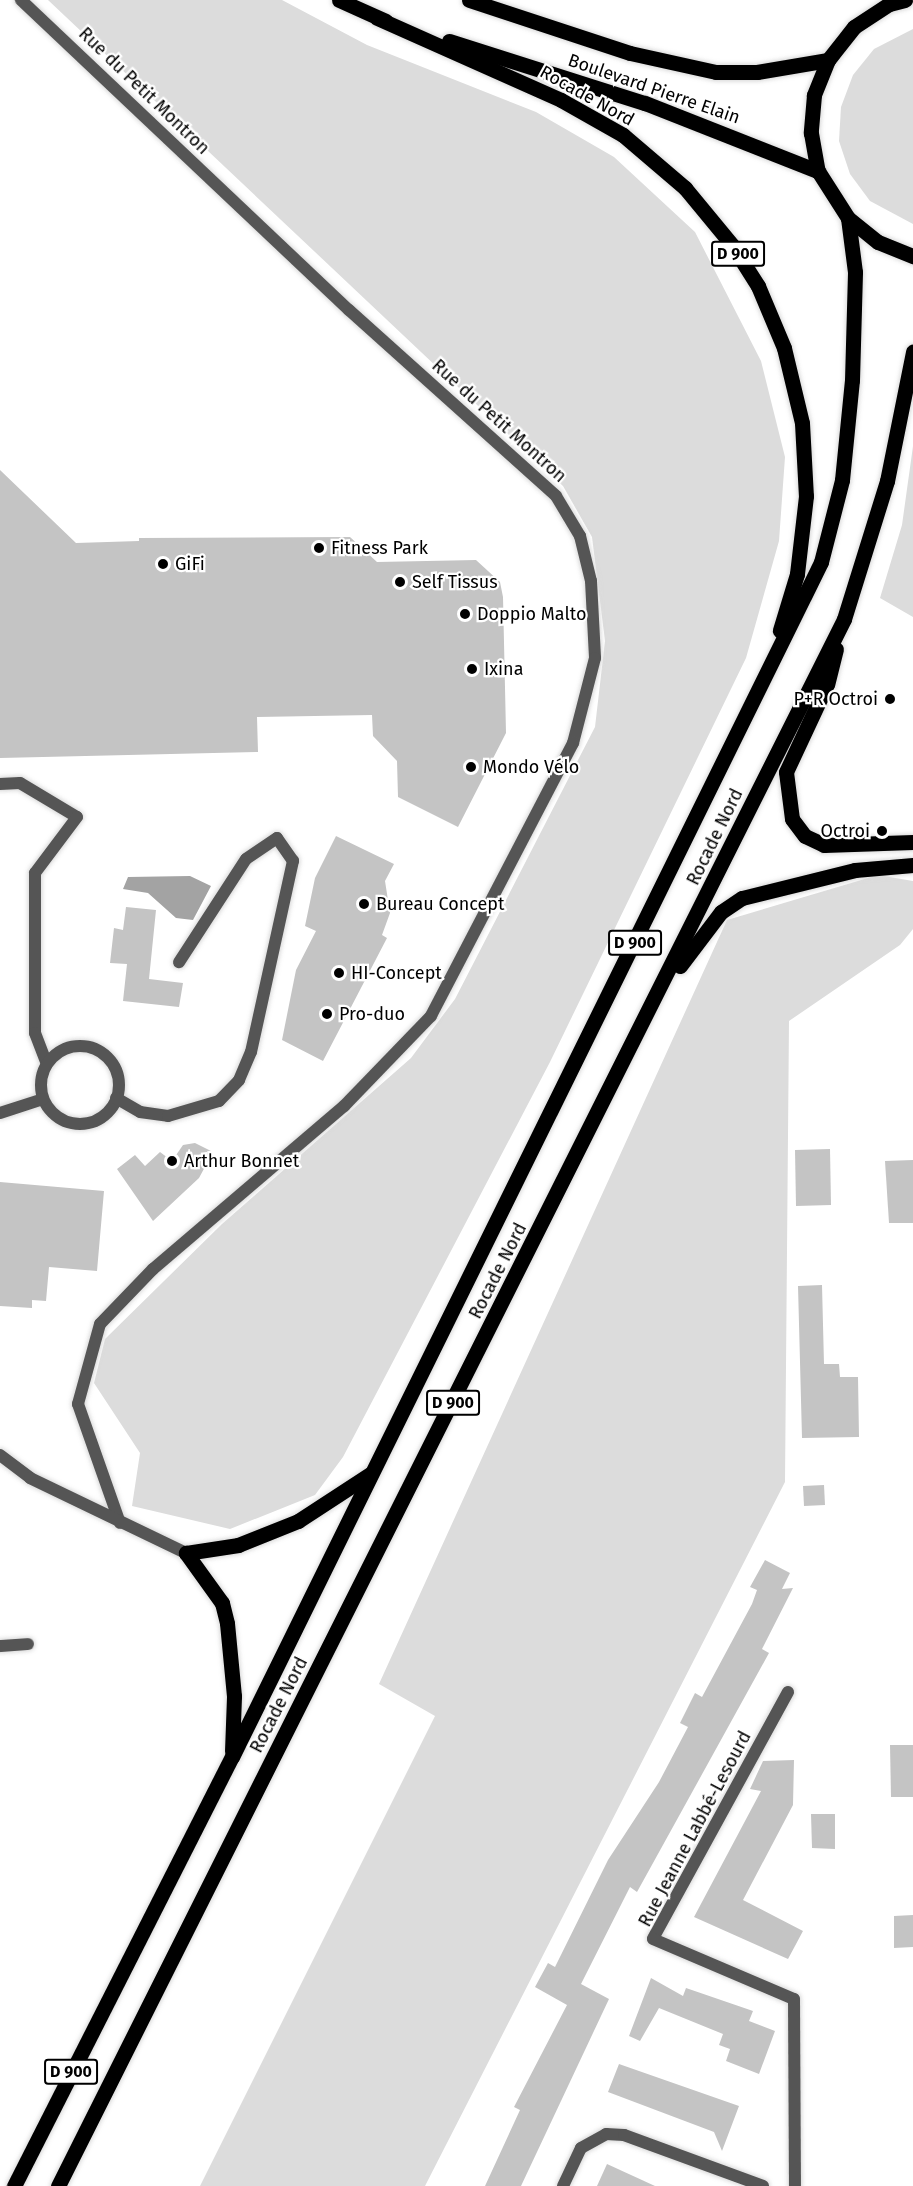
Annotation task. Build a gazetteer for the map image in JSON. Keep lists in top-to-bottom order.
{
  "streets": {
    "main road": ["Boulevard Pierre Elain", "Rocade Nord", "D 900"],
    "street": ["Rue du Petit Montron", "Rue Jeanne Labbé-Lesourd"]
  },
  "crossings": [
    ["Boulevard Pierre Elain", "Rocade Nord"]
  ],
  "places": [
    "Fitness Park",
    "GiFi",
    "Self Tissus",
    "Doppio Malto",
    "Ixina",
    "P+R Octroi",
    "Mondo Vélo",
    "Octroi",
    "Bureau Concept",
    "HI-Concept",
    "Pro-duo",
    "Arthur Bonnet"
  ]
}
